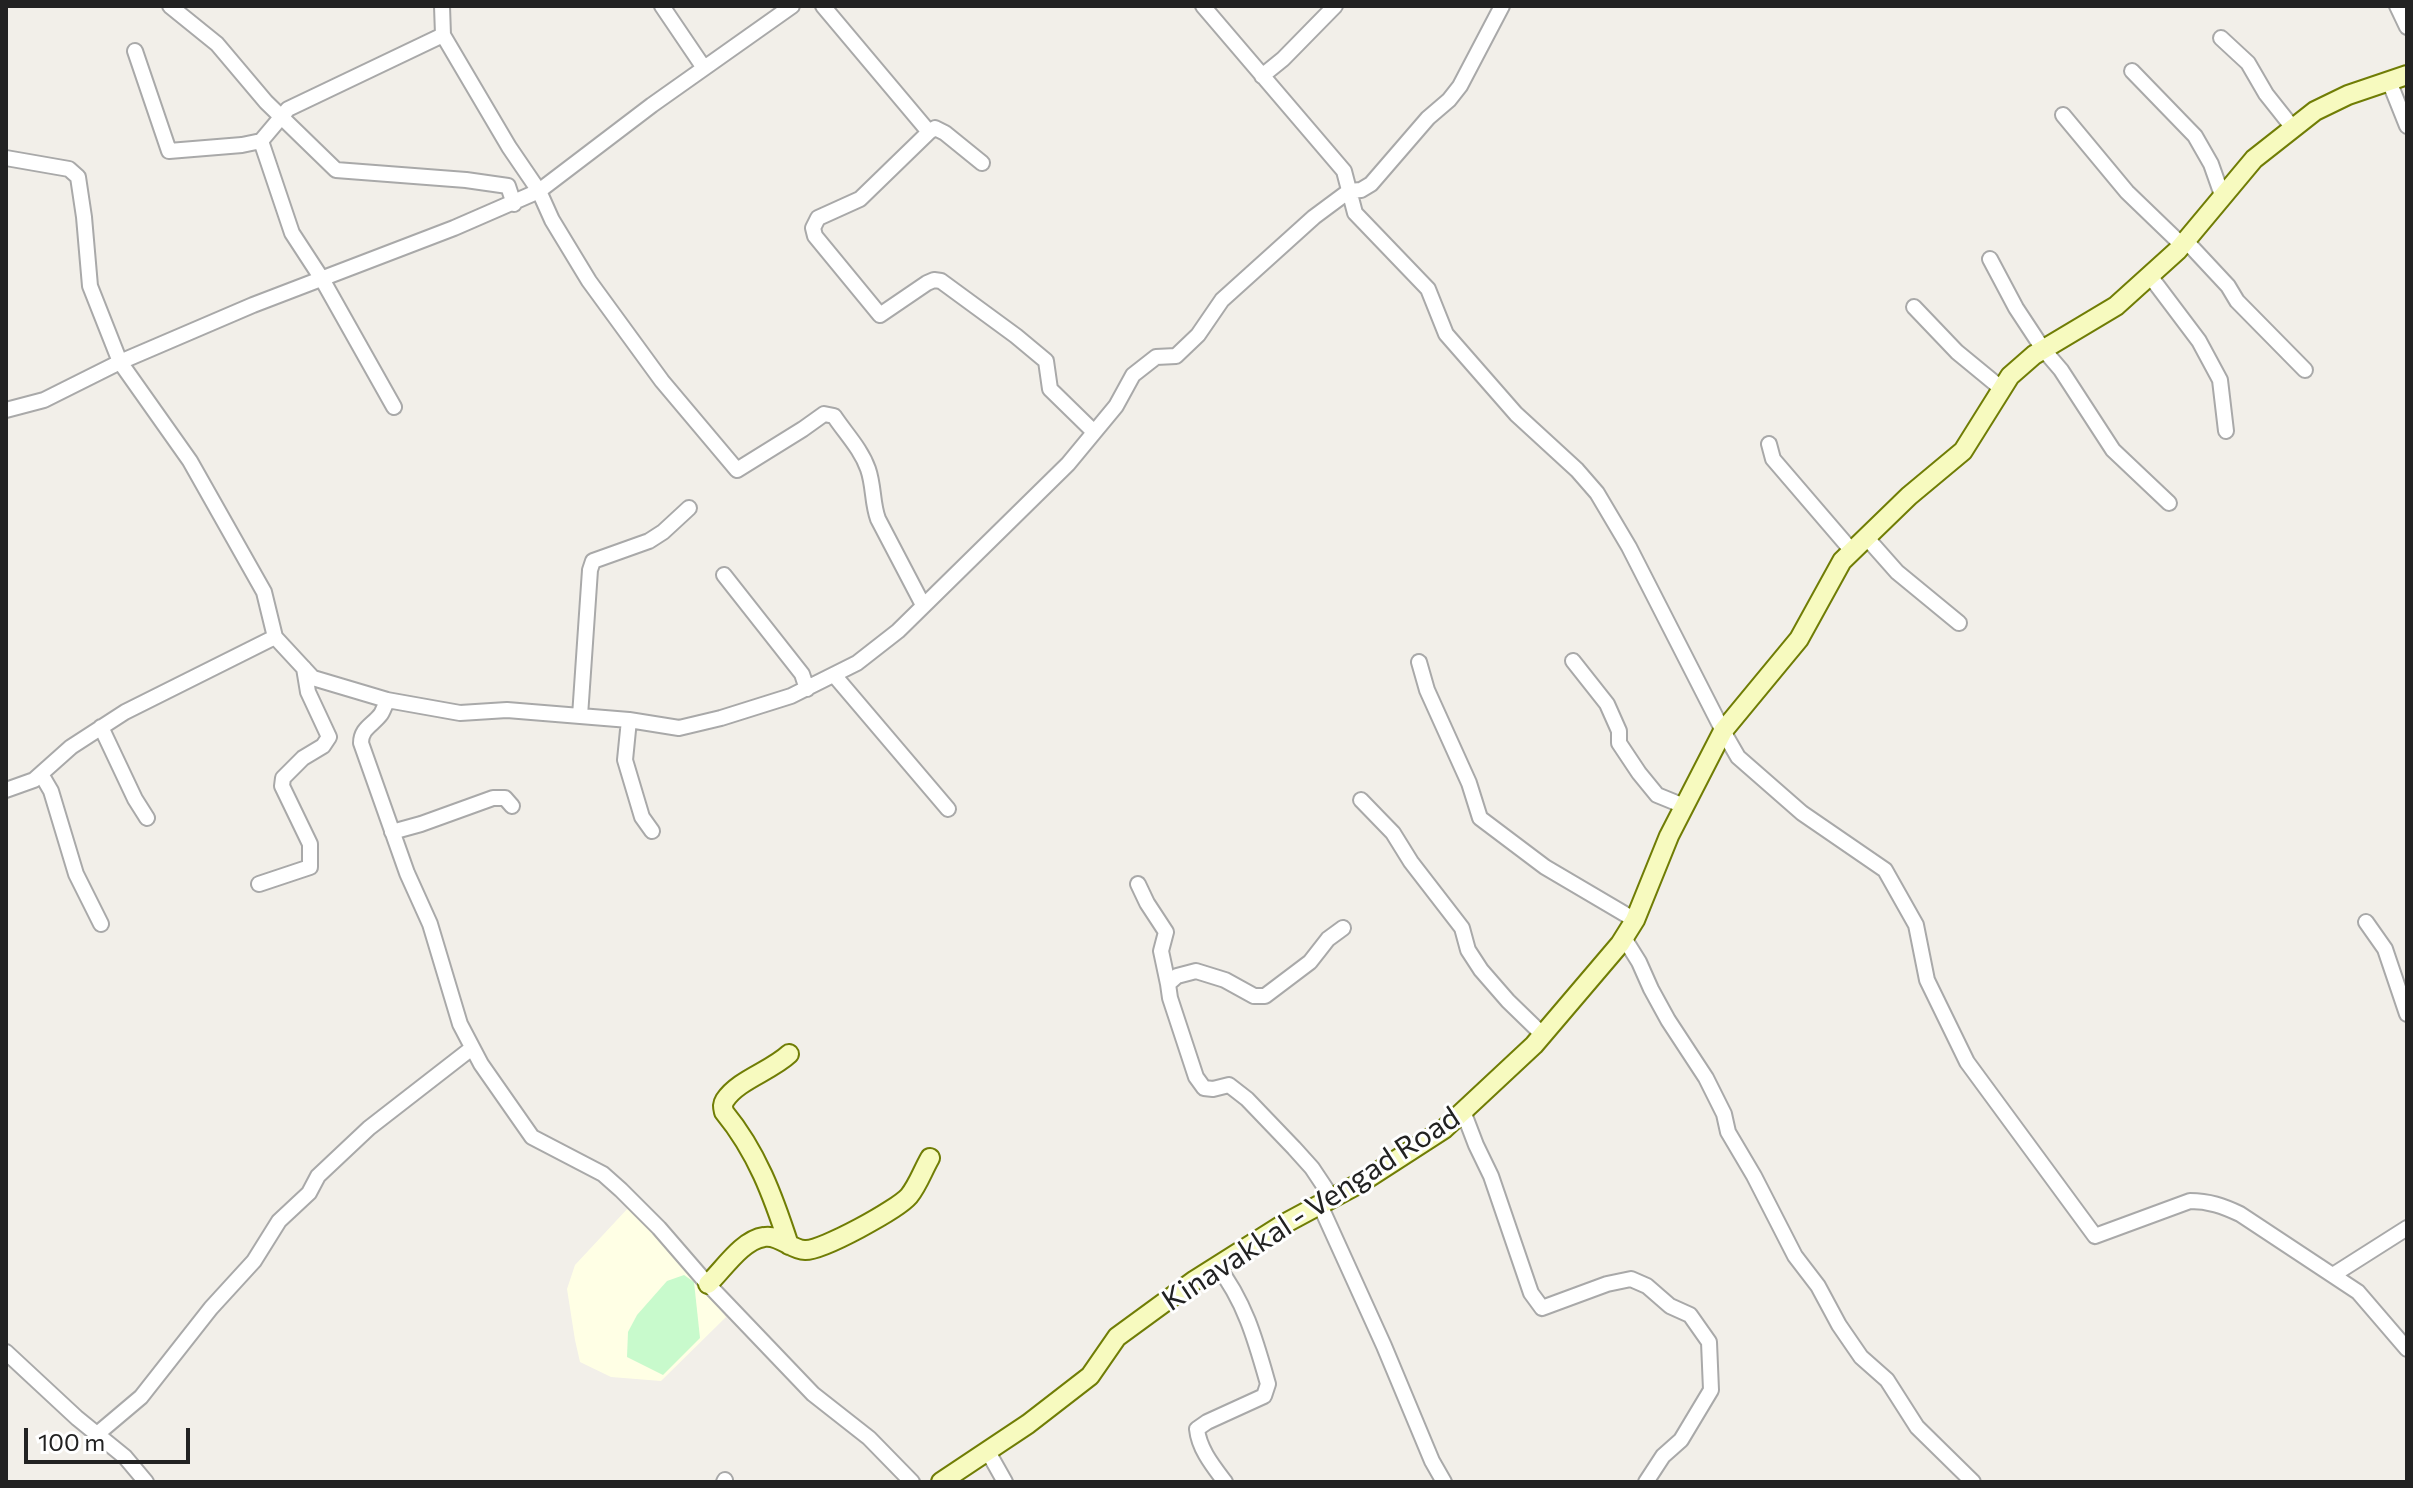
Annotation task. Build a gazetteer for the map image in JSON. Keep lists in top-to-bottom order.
{
  "streets": {
    "main road": ["Kinavakkal - Vengad Road"]
  },
  "scale_bar": "100 m"
}
